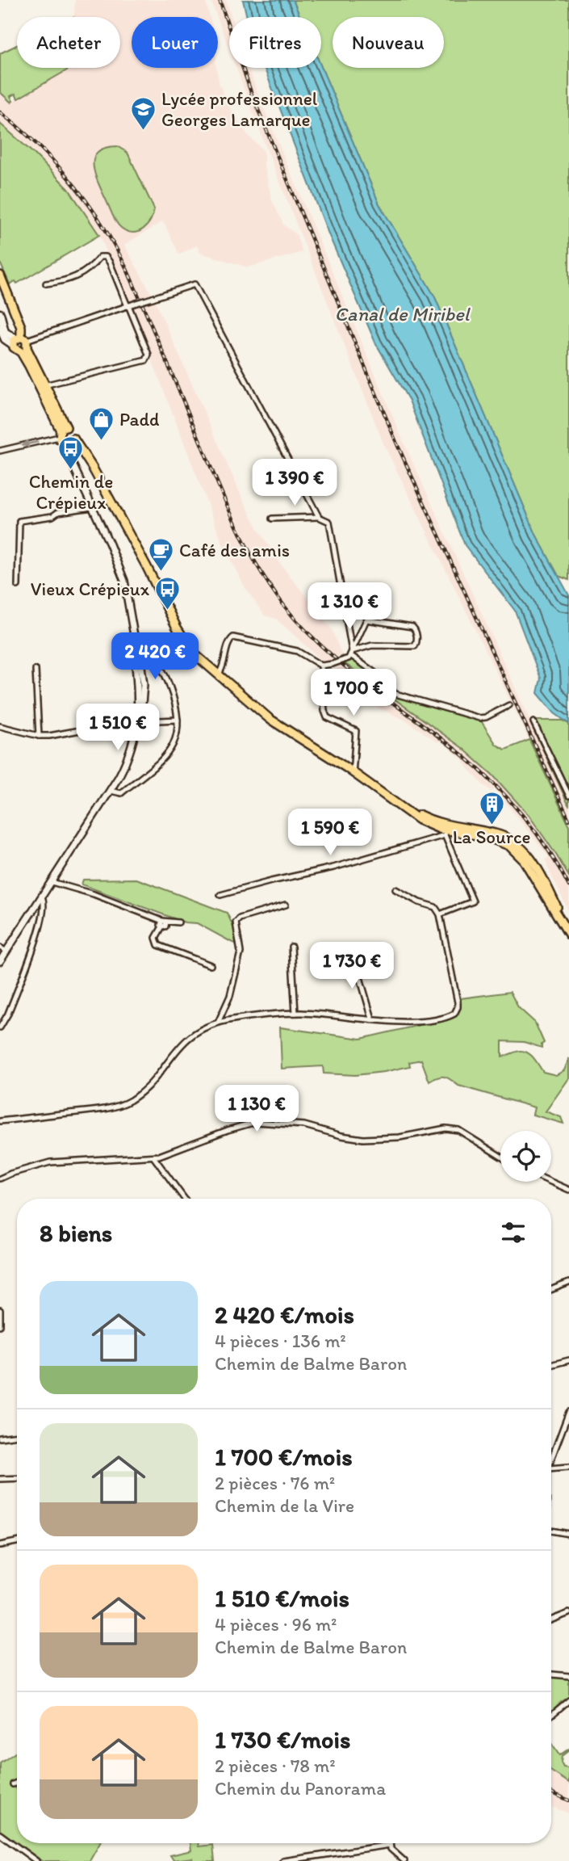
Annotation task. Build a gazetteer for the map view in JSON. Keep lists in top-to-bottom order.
{
  "water": ["Canal de Miribel"],
  "places": {
    "school or university": ["Lycée professionnel Georges Lamarque"],
    "shop": ["Padd"],
    "bus stop": ["Chemin de Crépieux", "Vieux Crépieux"],
    "cafe": ["Café des amis"],
    "building": ["La Source"]
  },
  "page": {
    "chip": [
      "Acheter",
      "Louer",
      "Filtres",
      "Nouveau"
    ],
    "price": [
      "1 390 €",
      "1 310 €",
      "2 420 €",
      "1 700 €",
      "1 510 €",
      "1 590 €",
      "1 730 €",
      "1 130 €"
    ],
    "heading": "8 biens",
    "list": [
      {
        "name": "2 420 €/mois",
        "note": "4 pièces · 136 m² · Chemin de Balme Baron"
      },
      {
        "name": "1 700 €/mois",
        "note": "2 pièces · 76 m² · Chemin de la Vire"
      },
      {
        "name": "1 510 €/mois",
        "note": "4 pièces · 96 m² · Chemin de Balme Baron"
      },
      {
        "name": "1 730 €/mois",
        "note": "2 pièces · 78 m² · Chemin du Panorama"
      }
    ]
  }
}
